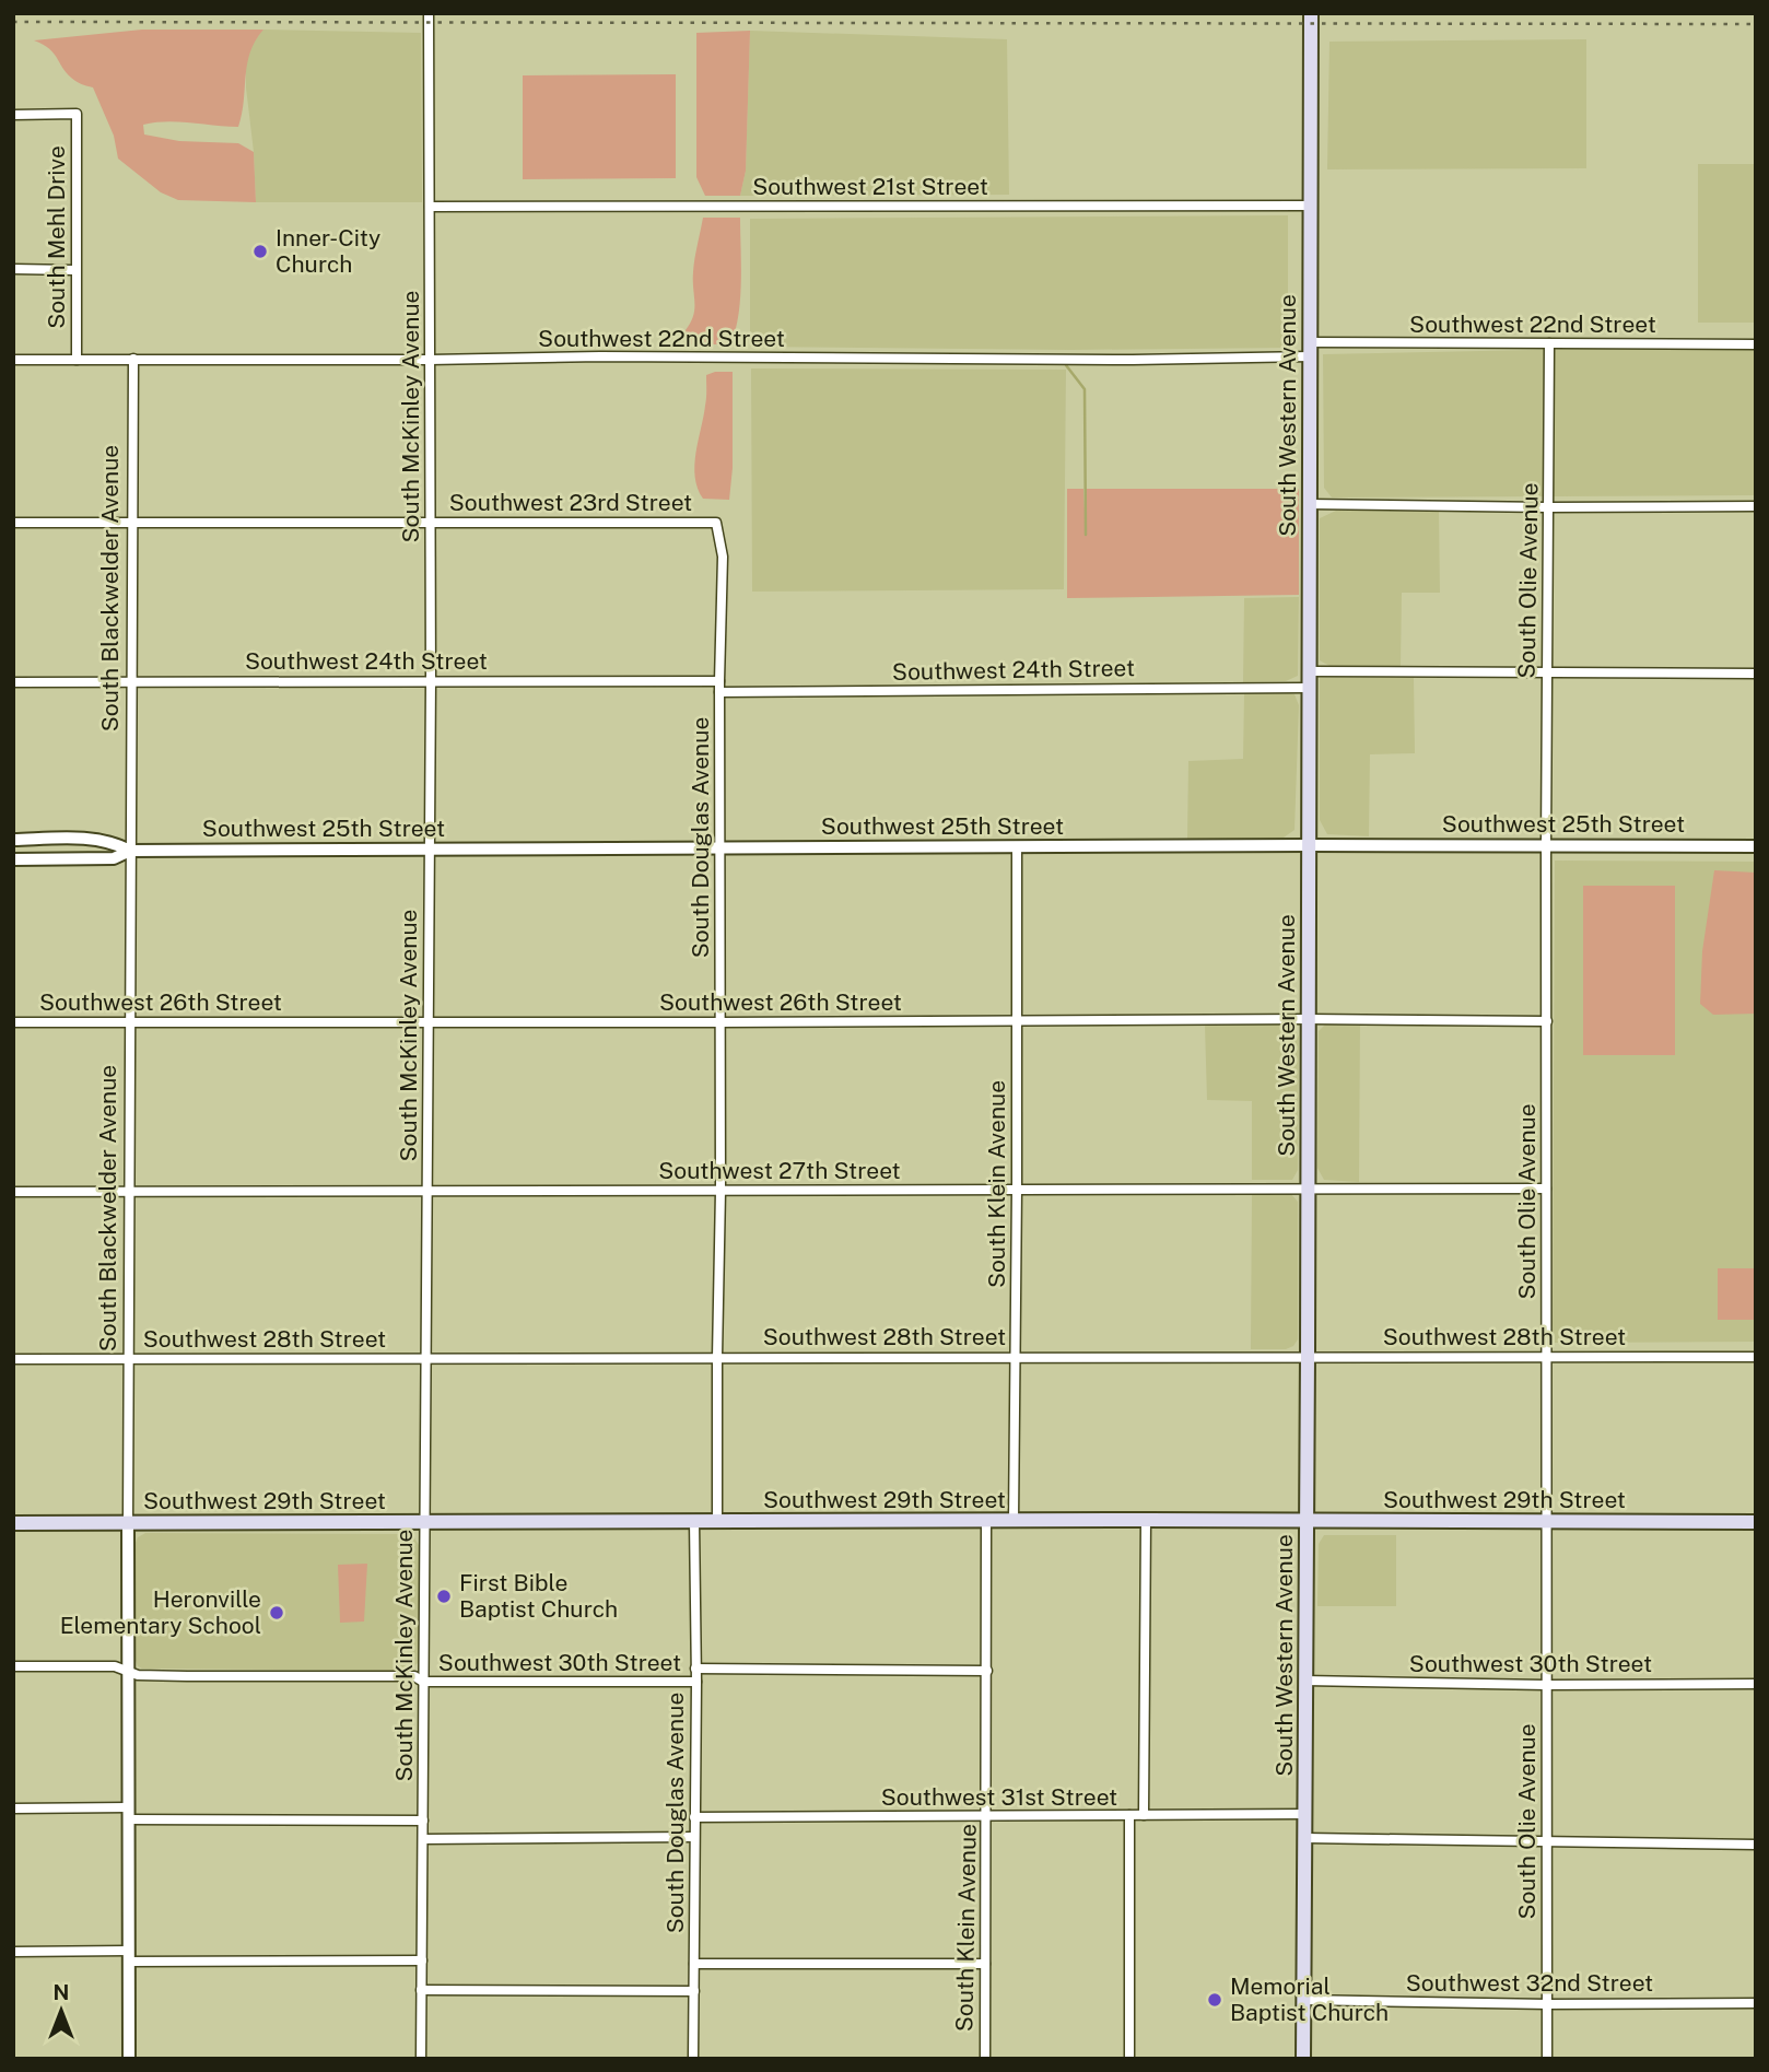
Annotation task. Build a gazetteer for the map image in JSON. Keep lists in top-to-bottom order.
{
  "streets": {
    "main road": ["South Western Avenue", "Southwest 29th Street"],
    "street": [
      "Southwest 21st Street",
      "South Mehl Drive",
      "Southwest 22nd Street",
      "South McKinley Avenue",
      "Southwest 23rd Street",
      "South Olie Avenue",
      "South Blackwelder Avenue",
      "Southwest 24th Street",
      "Southwest 25th Street",
      "South Douglas Avenue",
      "Southwest 26th Street",
      "Southwest 27th Street",
      "South Klein Avenue",
      "Southwest 28th Street",
      "Southwest 30th Street",
      "Southwest 31st Street",
      "Southwest 32nd Street"
    ]
  },
  "crossings": [
    ["Southwest 21st Street", "South Western Avenue"],
    ["Southwest 21st Street", "South McKinley Avenue"],
    ["South Mehl Drive", "Southwest 22nd Street"],
    ["Southwest 22nd Street", "South Western Avenue"],
    ["Southwest 22nd Street", "South McKinley Avenue"],
    ["Southwest 22nd Street", "South Olie Avenue"],
    ["Southwest 22nd Street", "South Blackwelder Avenue"],
    ["South Western Avenue", "Southwest 24th Street"],
    ["South Western Avenue", "Southwest 25th Street"],
    ["South Western Avenue", "Southwest 26th Street"],
    ["South Western Avenue", "Southwest 27th Street"],
    ["South Western Avenue", "Southwest 28th Street"],
    ["South Western Avenue", "Southwest 29th Street"],
    ["South Western Avenue", "Southwest 30th Street"],
    ["South Western Avenue", "Southwest 31st Street"],
    ["South Western Avenue", "Southwest 32nd Street"],
    ["South McKinley Avenue", "Southwest 23rd Street"],
    ["South McKinley Avenue", "Southwest 24th Street"],
    ["South McKinley Avenue", "Southwest 25th Street"],
    ["South McKinley Avenue", "Southwest 26th Street"],
    ["South McKinley Avenue", "Southwest 27th Street"],
    ["South McKinley Avenue", "Southwest 28th Street"],
    ["South McKinley Avenue", "Southwest 29th Street"],
    ["South McKinley Avenue", "Southwest 30th Street"],
    ["Southwest 23rd Street", "South Blackwelder Avenue"],
    ["Southwest 23rd Street", "South Douglas Avenue"],
    ["South Olie Avenue", "Southwest 25th Street"],
    ["South Olie Avenue", "Southwest 26th Street"],
    ["South Olie Avenue", "Southwest 27th Street"],
    ["South Olie Avenue", "Southwest 28th Street"],
    ["South Olie Avenue", "Southwest 29th Street"],
    ["South Olie Avenue", "Southwest 30th Street"],
    ["South Olie Avenue", "Southwest 32nd Street"],
    ["South Blackwelder Avenue", "Southwest 24th Street"],
    ["South Blackwelder Avenue", "Southwest 25th Street"],
    ["South Blackwelder Avenue", "Southwest 26th Street"],
    ["South Blackwelder Avenue", "Southwest 27th Street"],
    ["South Blackwelder Avenue", "Southwest 28th Street"],
    ["South Blackwelder Avenue", "Southwest 29th Street"],
    ["South Blackwelder Avenue", "Southwest 30th Street"],
    ["Southwest 24th Street", "South Douglas Avenue"],
    ["Southwest 25th Street", "South Douglas Avenue"],
    ["Southwest 25th Street", "South Klein Avenue"],
    ["South Douglas Avenue", "Southwest 26th Street"],
    ["South Douglas Avenue", "Southwest 27th Street"],
    ["South Douglas Avenue", "Southwest 28th Street"],
    ["South Douglas Avenue", "Southwest 29th Street"],
    ["South Douglas Avenue", "Southwest 30th Street"],
    ["South Douglas Avenue", "Southwest 31st Street"],
    ["Southwest 26th Street", "South Klein Avenue"],
    ["Southwest 27th Street", "South Klein Avenue"],
    ["South Klein Avenue", "Southwest 28th Street"],
    ["South Klein Avenue", "Southwest 29th Street"],
    ["South Klein Avenue", "Southwest 30th Street"],
    ["South Klein Avenue", "Southwest 31st Street"]
  ],
  "places": [
    "Inner-City Church",
    "First Bible Baptist Church",
    "Heronville Elementary School",
    "Memorial Baptist Church"
  ],
  "north": "top"
}
